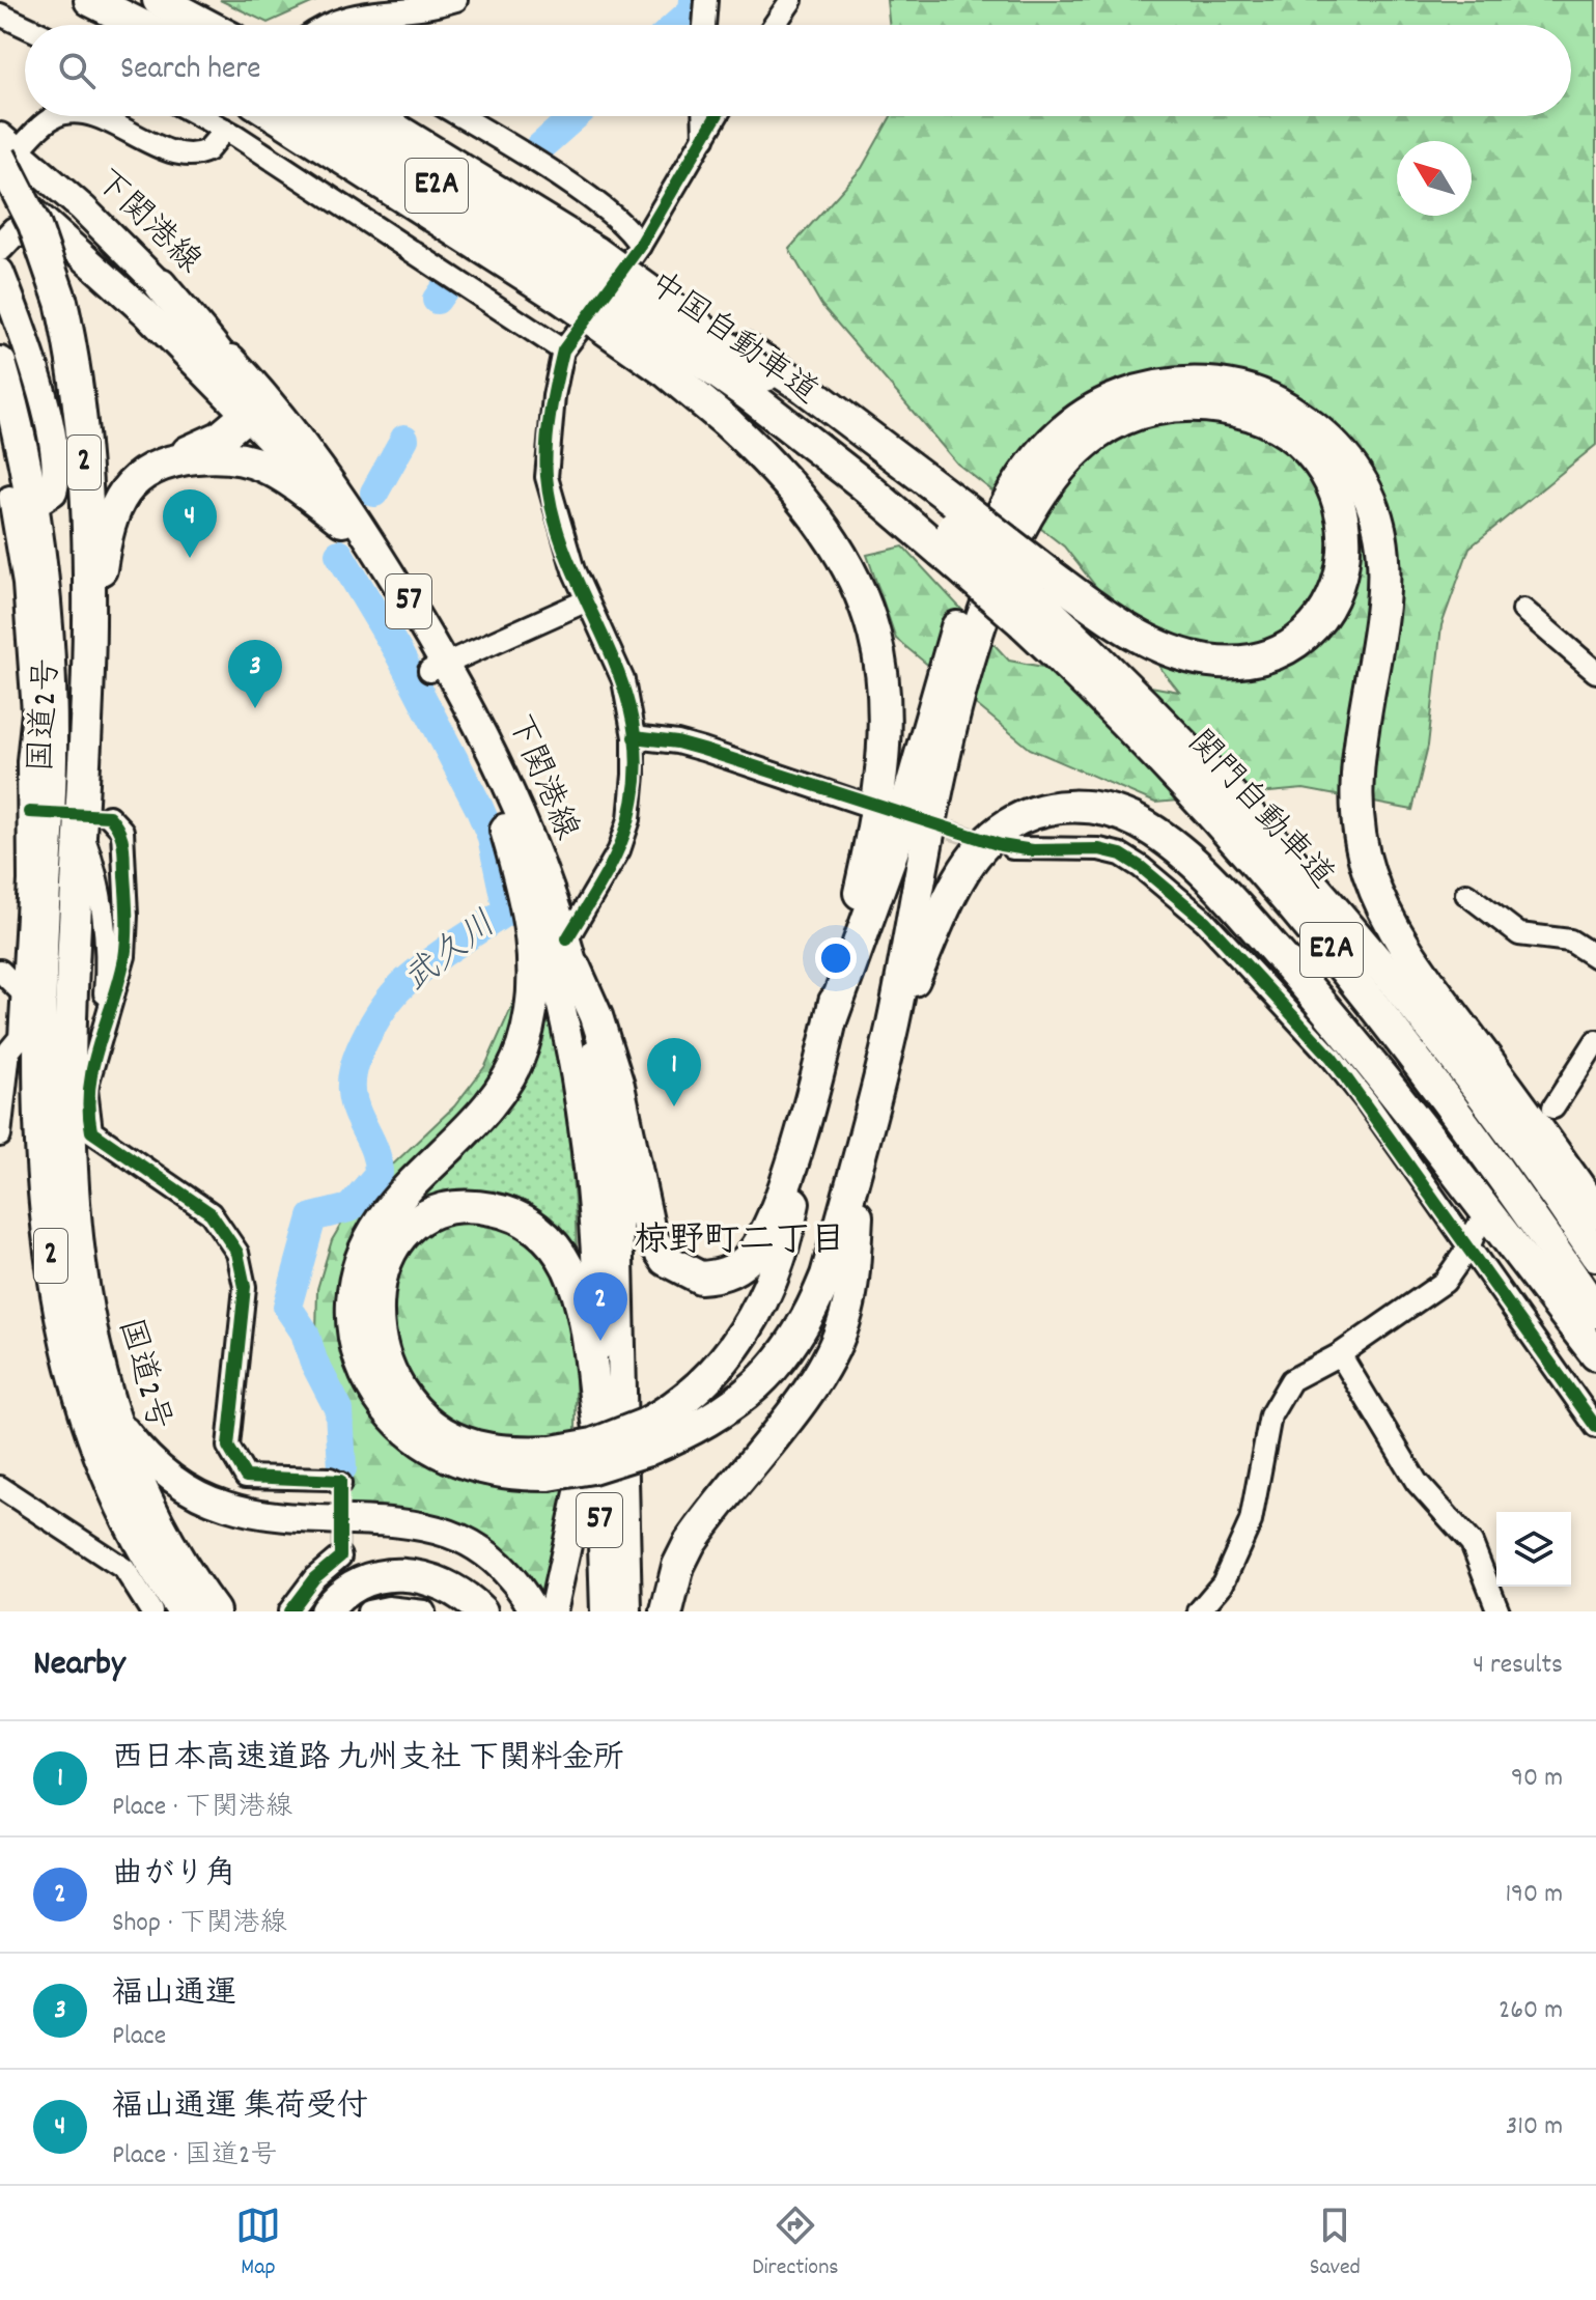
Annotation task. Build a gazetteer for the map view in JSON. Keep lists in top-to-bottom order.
{
  "streets": {
    "highway": [
      "E2A",
      "中国自動車道",
      "2",
      "国道2号",
      "関門自動車道"
    ],
    "main road": ["下関港線", "57"]
  },
  "crossings": [
    ["下関港線", "国道2号"],
    ["中国自動車道", "関門自動車道"]
  ],
  "districts": ["椋野町二丁目"],
  "water": ["武久川"],
  "north": "top left",
  "page": {
    "search": "Search here",
    "pins": [
      "4",
      "3",
      "1",
      "2"
    ],
    "heading": ["Nearby", "4 results"],
    "list": [
      {
        "mark": "1",
        "name": "西日本高速道路 九州支社 下関料金所",
        "note": "Place · 下関港線",
        "value": "90 m"
      },
      {
        "mark": "2",
        "name": "曲がり角",
        "note": "Shop · 下関港線",
        "value": "190 m"
      },
      {
        "mark": "3",
        "name": "福山通運",
        "note": "Place",
        "value": "260 m"
      },
      {
        "mark": "4",
        "name": "福山通運 集荷受付",
        "note": "Place · 国道2号",
        "value": "310 m"
      }
    ],
    "nav": ["Map", "Directions", "Saved"]
  }
}
